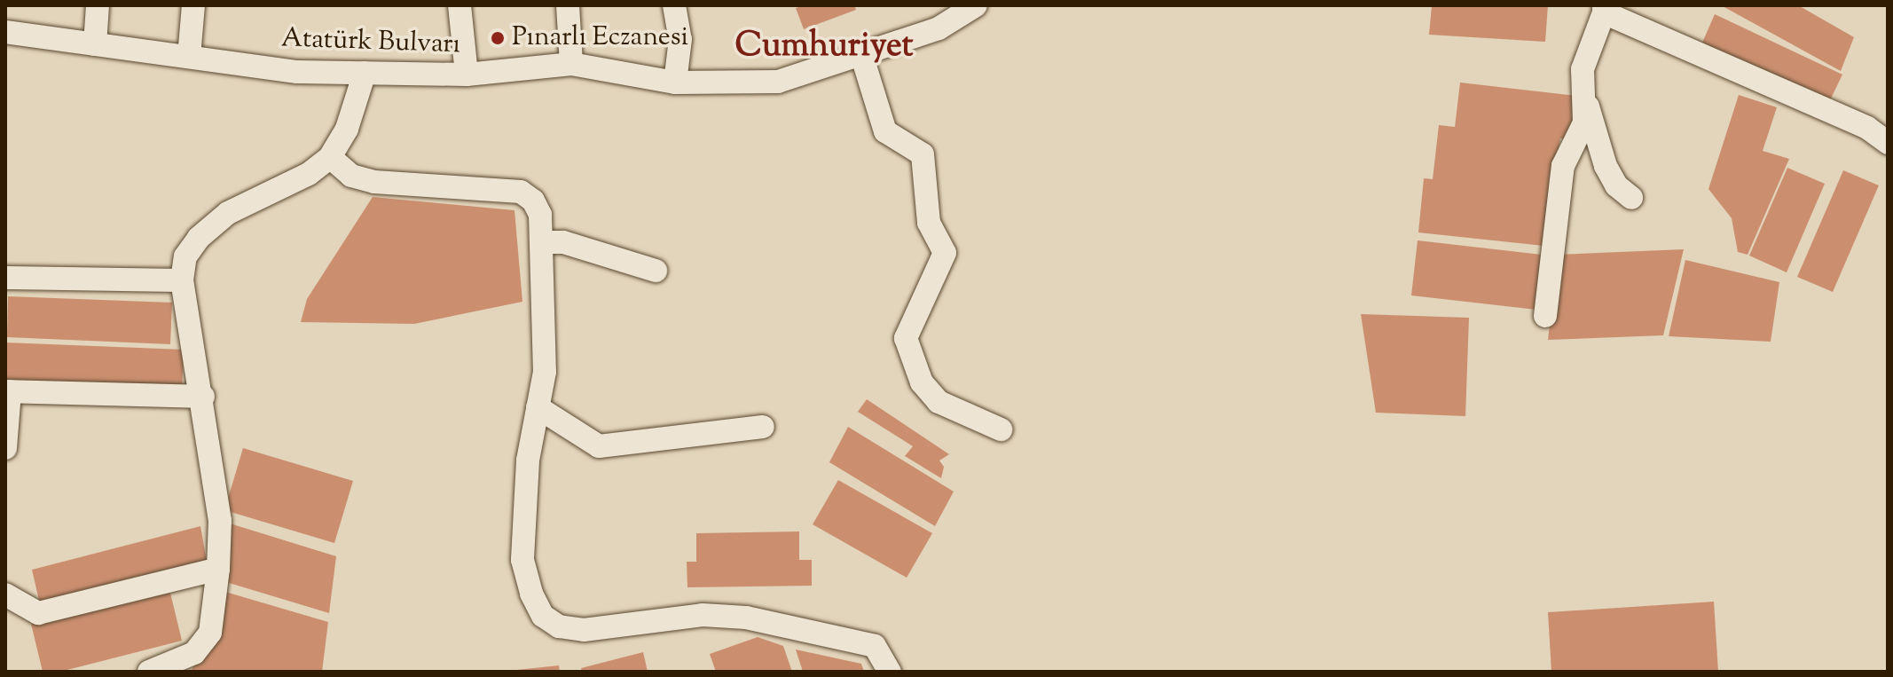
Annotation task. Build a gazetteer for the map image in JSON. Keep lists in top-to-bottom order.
{
  "streets": {
    "street": ["Atatürk Bulvarı"]
  },
  "districts": ["Cumhuriyet"],
  "places": ["Pınarlı Eczanesi"]
}
